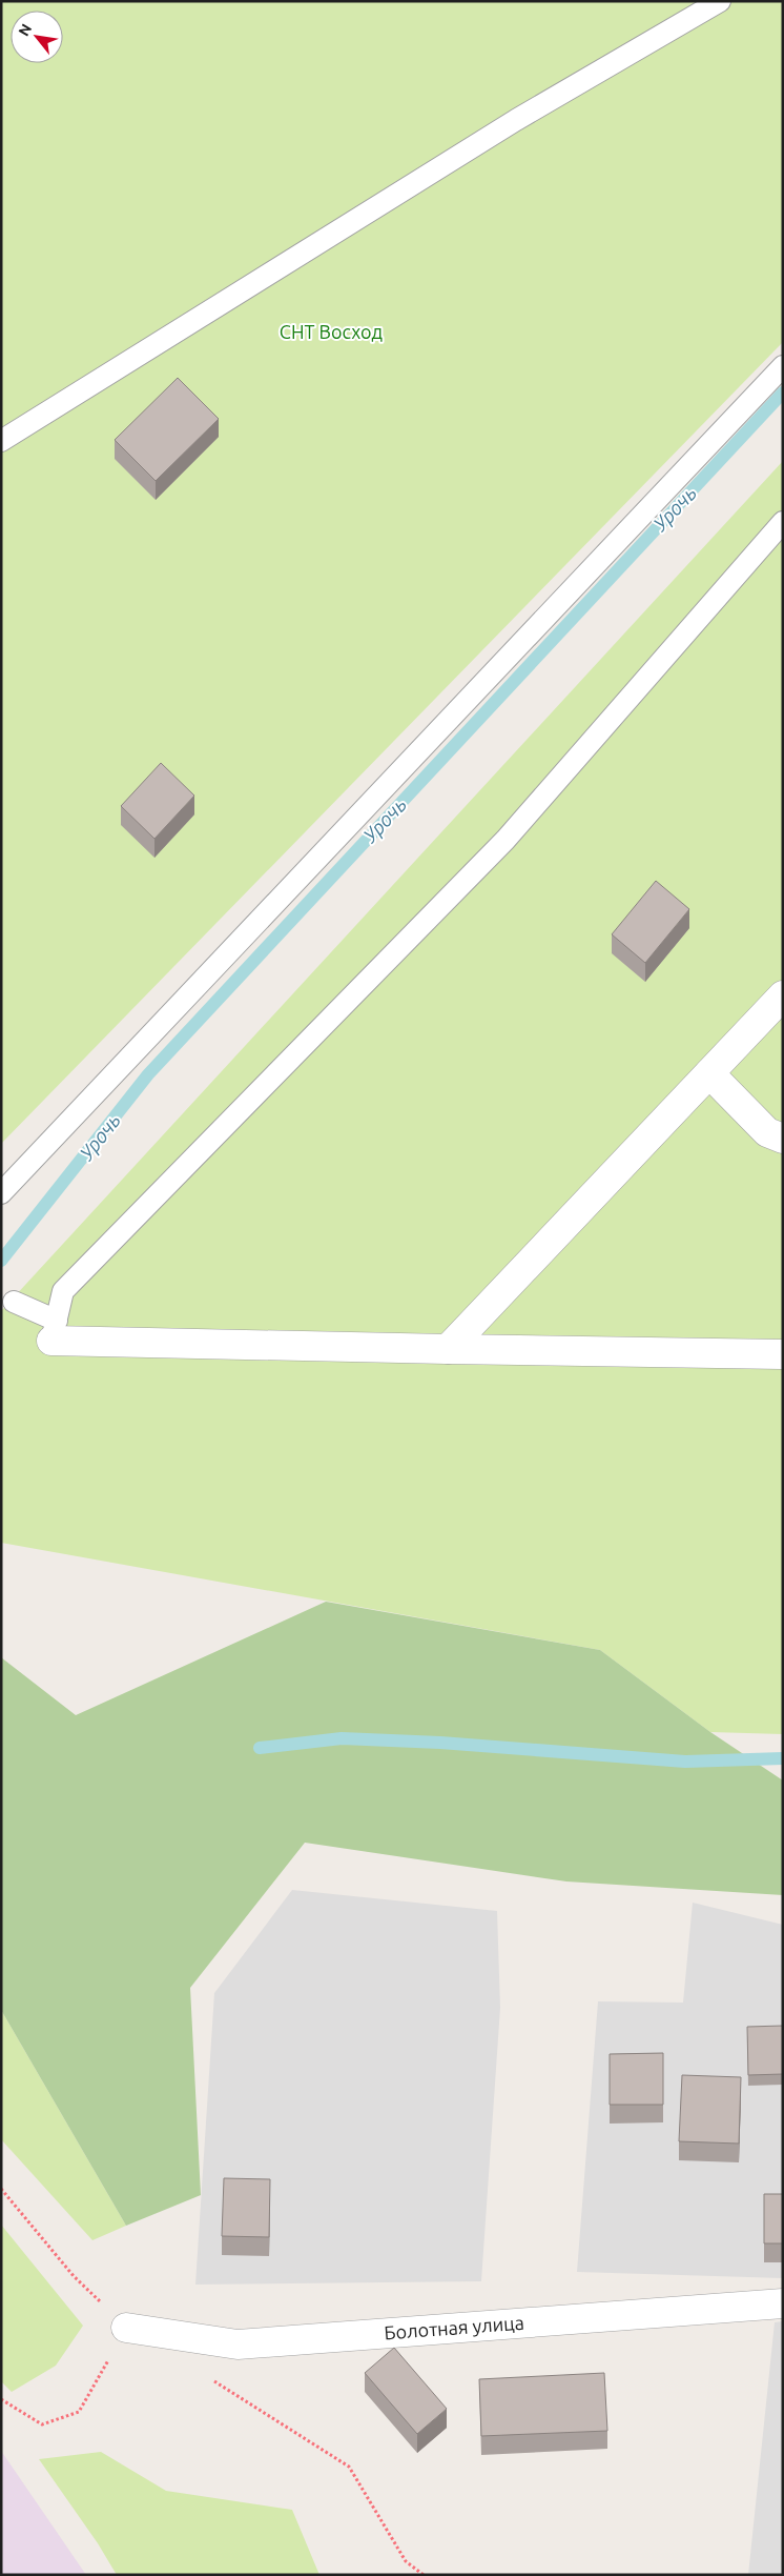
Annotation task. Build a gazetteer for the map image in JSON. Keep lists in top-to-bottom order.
{
  "streets": {
    "street": ["Болотная улица"]
  },
  "water": ["Урочь"],
  "parks": ["СНТ Восход"],
  "north": "top left"
}
